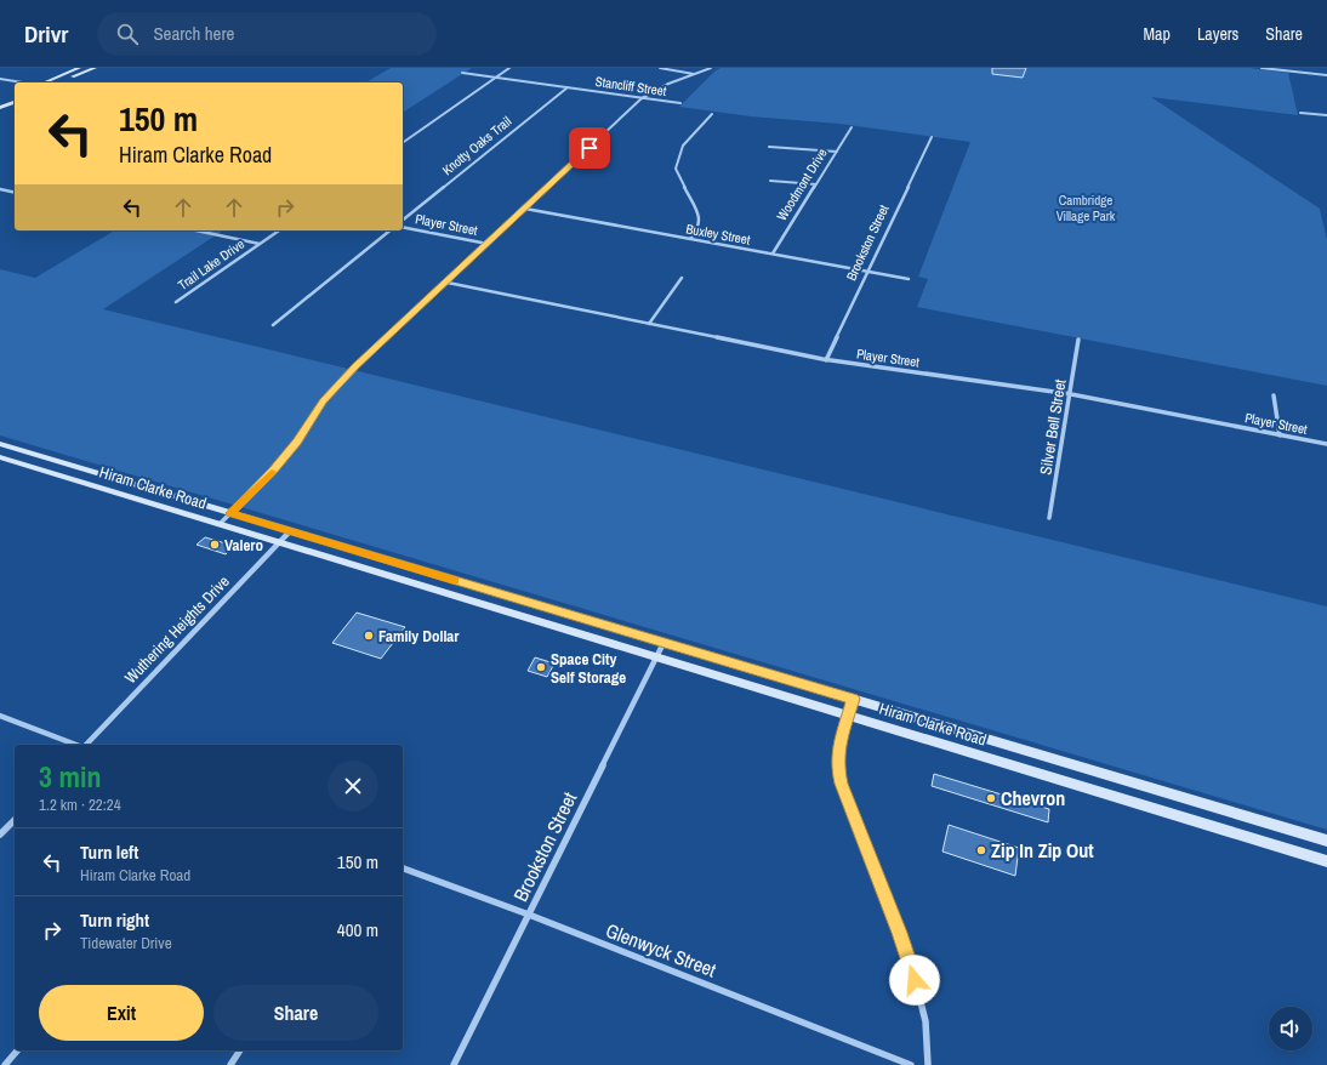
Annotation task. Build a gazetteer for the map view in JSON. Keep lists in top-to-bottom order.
{
  "streets": {
    "main road": ["Hiram Clarke Road"],
    "street": [
      "Stancliff Street",
      "Knotty Oaks Trail",
      "Woodmont Drive",
      "Player Street",
      "Buxley Street",
      "Brookston Street",
      "Trail Lake Drive",
      "Silver Bell Street",
      "Wuthering Heights Drive",
      "Glenwyck Street"
    ]
  },
  "crossings": [
    ["Stancliff Street", "Knotty Oaks Trail"],
    ["Woodmont Drive", "Buxley Street"],
    ["Player Street", "Brookston Street"],
    ["Player Street", "Silver Bell Street"],
    ["Buxley Street", "Brookston Street"],
    ["Brookston Street", "Hiram Clarke Road"],
    ["Brookston Street", "Glenwyck Street"],
    ["Hiram Clarke Road", "Wuthering Heights Drive"]
  ],
  "parks": ["Cambridge Village Park"],
  "places": [
    "Valero",
    "Family Dollar",
    "Space City Self Storage",
    "Chevron",
    "Zip In Zip Out"
  ],
  "page": {
    "header": "Drivr",
    "search": "Search here",
    "nav": ["Map", "Layers", "Share"],
    "turn": ["150 m", "Hiram Clarke Road"],
    "heading": ["3 min", "1.2 km · 22:24"],
    "list": [
      {
        "name": "Turn left",
        "note": "Hiram Clarke Road",
        "value": "150 m"
      },
      {
        "name": "Turn right",
        "note": "Tidewater Drive",
        "value": "400 m"
      }
    ],
    "buttons": ["Exit", "Share"]
  }
}
